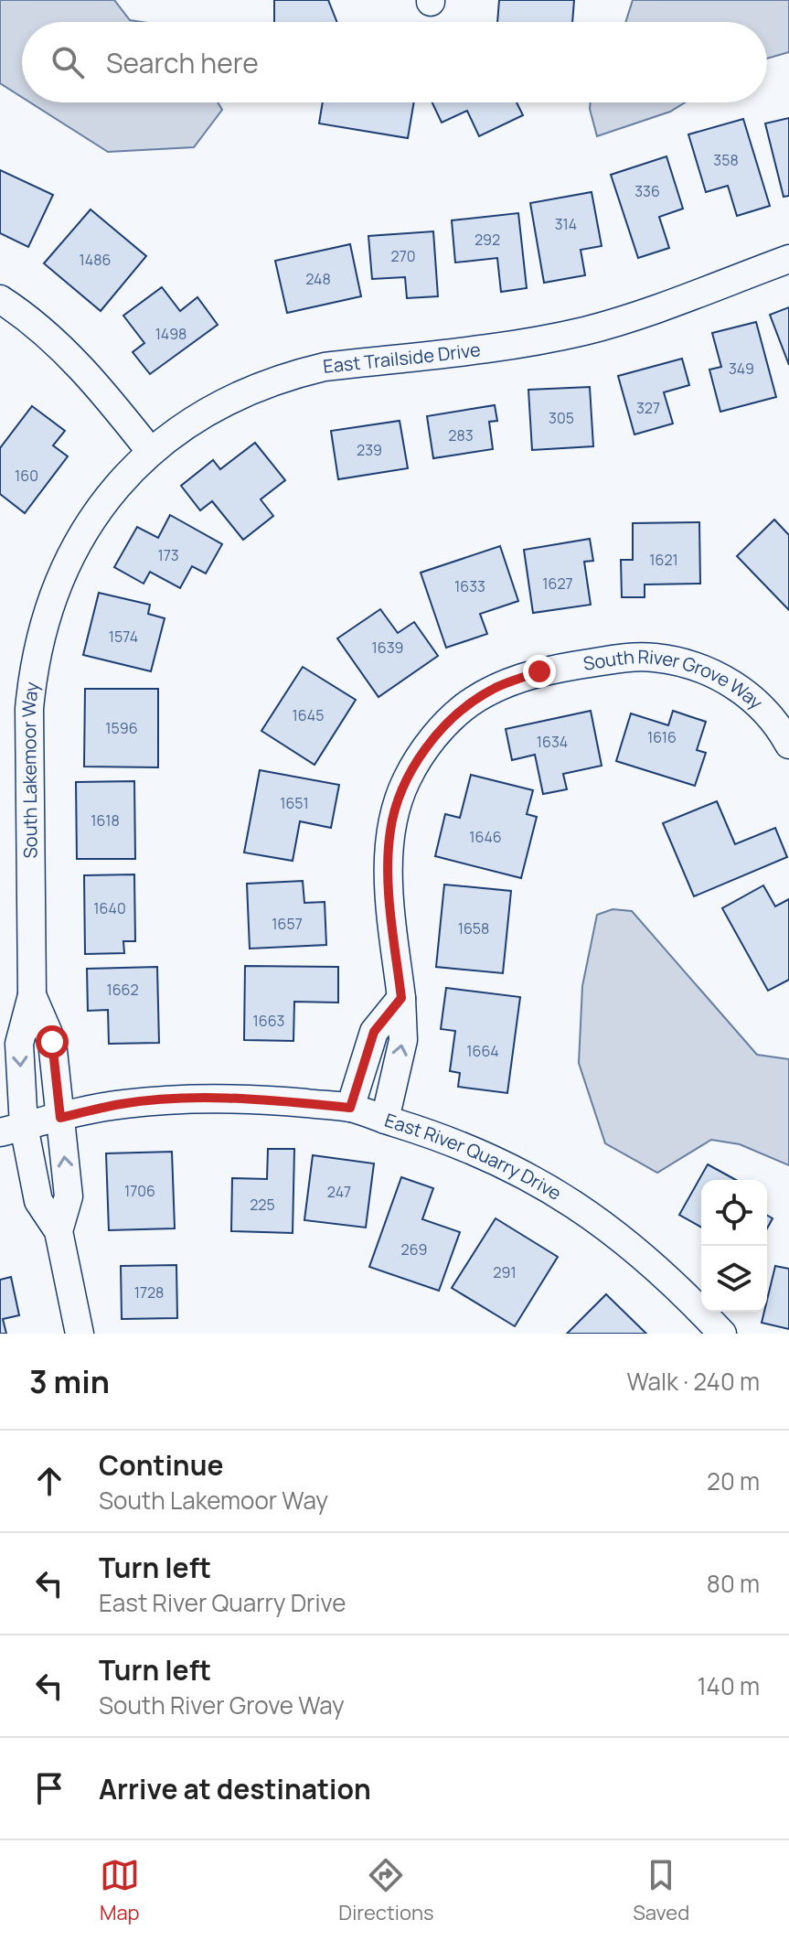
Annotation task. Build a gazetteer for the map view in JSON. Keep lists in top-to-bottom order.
{
  "streets": {
    "street": [
      "East Trailside Drive",
      "South River Grove Way",
      "South Lakemoor Way",
      "East River Quarry Drive"
    ]
  },
  "crossings": [
    ["East Trailside Drive", "South Lakemoor Way"],
    ["South River Grove Way", "East River Quarry Drive"],
    ["South Lakemoor Way", "East River Quarry Drive"]
  ],
  "house_numbers": [
    "358",
    "336",
    "314",
    "292",
    "270",
    "1486",
    "248",
    "1498",
    "349",
    "327",
    "305",
    "283",
    "239",
    "160",
    "173",
    "1621",
    "1627",
    "1633",
    "1574",
    "1639",
    "1645",
    "1596",
    "1616",
    "1634",
    "1651",
    "1618",
    "1646",
    "1640",
    "1657",
    "1658",
    "1662",
    "1663",
    "1664",
    "1706",
    "247",
    "225",
    "269",
    "291",
    "1728"
  ],
  "page": {
    "search": "Search here",
    "heading": ["3 min", "Walk · 240 m"],
    "list": [
      ["Continue", "South Lakemoor Way", "20 m"],
      ["Turn left", "East River Quarry Drive", "80 m"],
      ["Turn left", "South River Grove Way", "140 m"],
      "Arrive at destination"
    ],
    "nav": ["Map", "Directions", "Saved"]
  }
}
